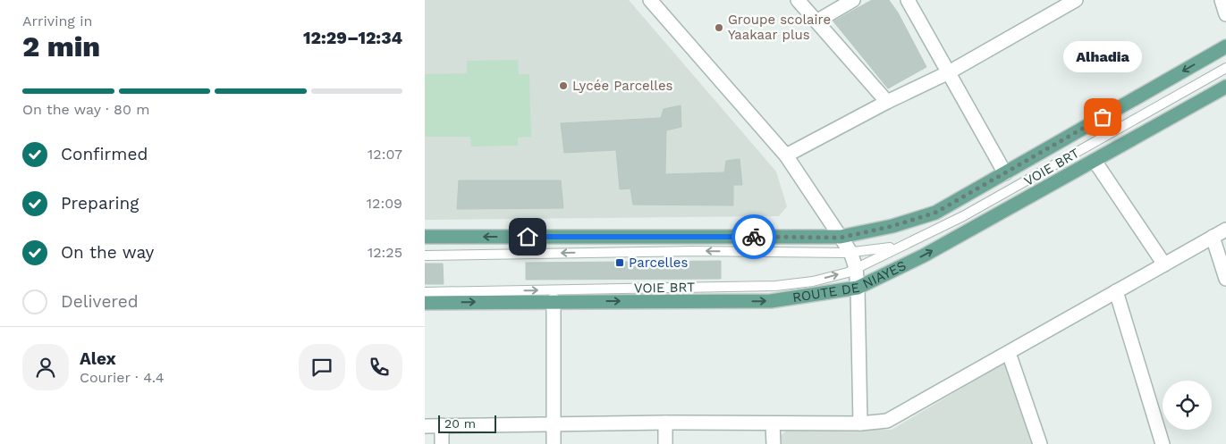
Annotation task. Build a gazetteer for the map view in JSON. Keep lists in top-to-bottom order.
{
  "streets": {
    "main road": ["ROUTE DE NIAYES"],
    "lane": ["VOIE BRT"]
  },
  "places": {
    "other": ["Groupe scolaire Yaakaar plus", "Lycée Parcelles", "Alhadia"],
    "transit": ["Parcelles"]
  },
  "scale_bar": "20 m",
  "page": {
    "heading": ["2 min", "Arriving in", "12:29–12:34"],
    "panel": ["Alex", "Courier · 4.4"],
    "bubble": "Alhadia",
    "bar": "On the way · 80 m",
    "list": [
      ["Confirmed", "12:07"],
      ["Preparing", "12:09"],
      ["On the way", "12:25"],
      "Delivered"
    ],
    "scale": "20 m"
  }
}
